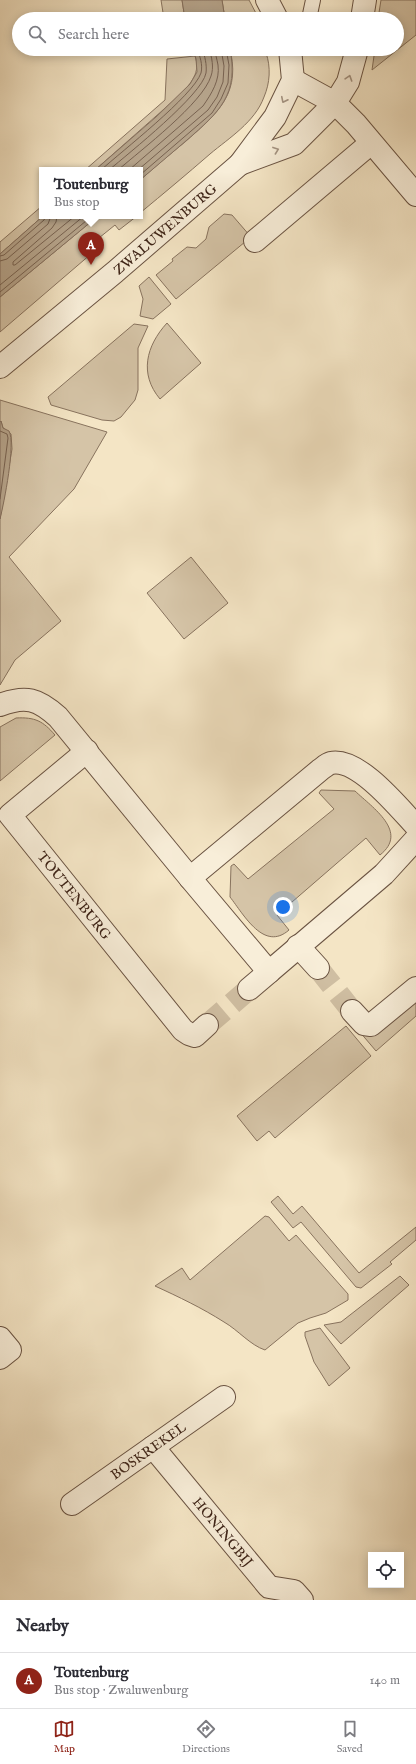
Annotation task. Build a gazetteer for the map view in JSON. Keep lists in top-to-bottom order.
{
  "streets": {
    "street": [
      "ZWALUWENBURG",
      "TOUTENBURG",
      "BOSKREKEL",
      "HONINGBIJ"
    ]
  },
  "crossings": [
    ["BOSKREKEL", "HONINGBIJ"]
  ],
  "page": {
    "search": "Search here",
    "popup": ["Toutenburg", "Bus stop"],
    "pins": "A",
    "heading": "Nearby",
    "list": [
      {
        "mark": "A",
        "name": "Toutenburg",
        "note": "Bus stop · Zwaluwenburg",
        "value": "140 m"
      }
    ],
    "nav": ["Map", "Directions", "Saved"]
  }
}
